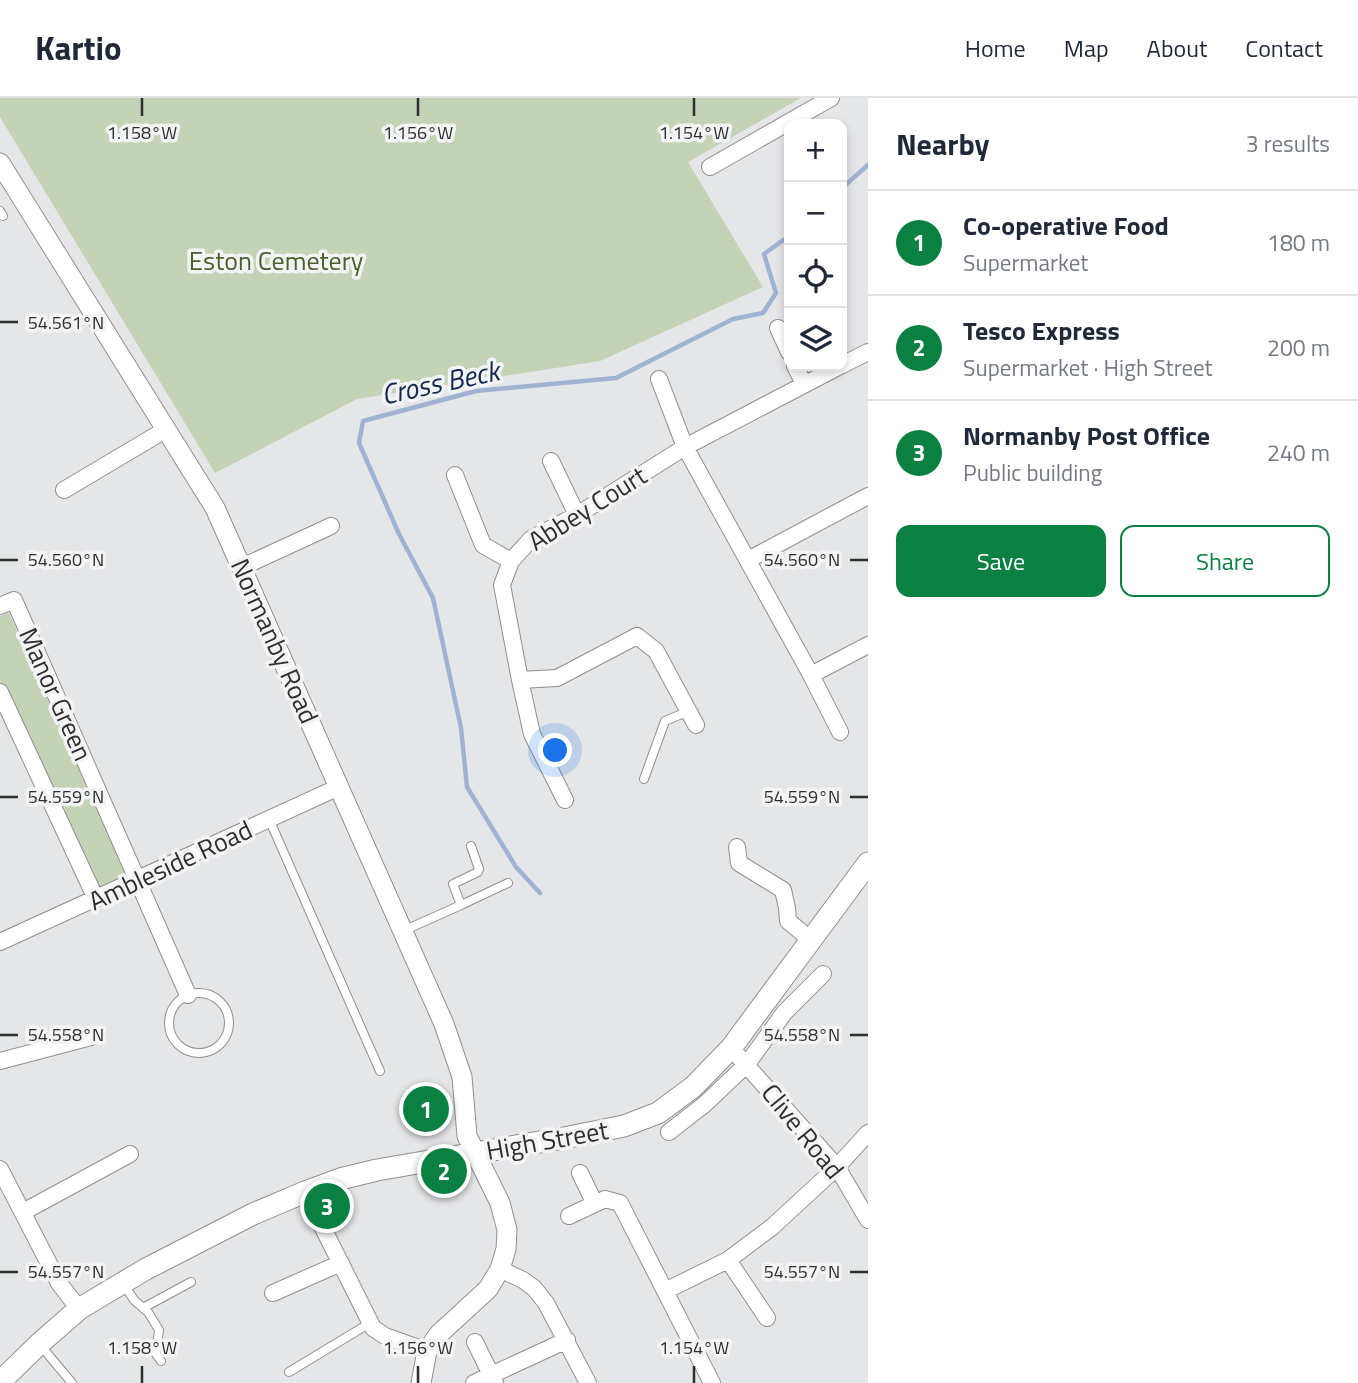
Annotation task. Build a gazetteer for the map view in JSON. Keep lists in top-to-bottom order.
{
  "streets": {
    "main road": ["High Street"],
    "street": [
      "Abbey Court",
      "Normanby Road",
      "Manor Green",
      "Ambleside Road",
      "Clive Road"
    ]
  },
  "crossings": [
    ["Normanby Road", "Ambleside Road"],
    ["Normanby Road", "High Street"],
    ["Manor Green", "Ambleside Road"],
    ["Clive Road", "High Street"]
  ],
  "water": ["Cross Beck"],
  "parks": ["Eston Cemetery"],
  "page": {
    "header": "Kartio",
    "nav": [
      "Home",
      "Map",
      "About",
      "Contact"
    ],
    "heading": ["Nearby", "3 results"],
    "map_buttons": ["+", "−"],
    "list": [
      {
        "mark": "1",
        "name": "Co-operative Food",
        "note": "Supermarket",
        "value": "180 m"
      },
      {
        "mark": "2",
        "name": "Tesco Express",
        "note": "Supermarket · High Street",
        "value": "200 m"
      },
      {
        "mark": "3",
        "name": "Normanby Post Office",
        "note": "Public building",
        "value": "240 m"
      }
    ],
    "buttons": ["Save", "Share"],
    "pins": ["1", "2", "3"]
  },
  "coordinates": [
    "1.158°W",
    "1.156°W",
    "1.154°W",
    "54.561°N",
    "54.560°N",
    "54.559°N",
    "54.558°N",
    "54.557°N"
  ]
}
